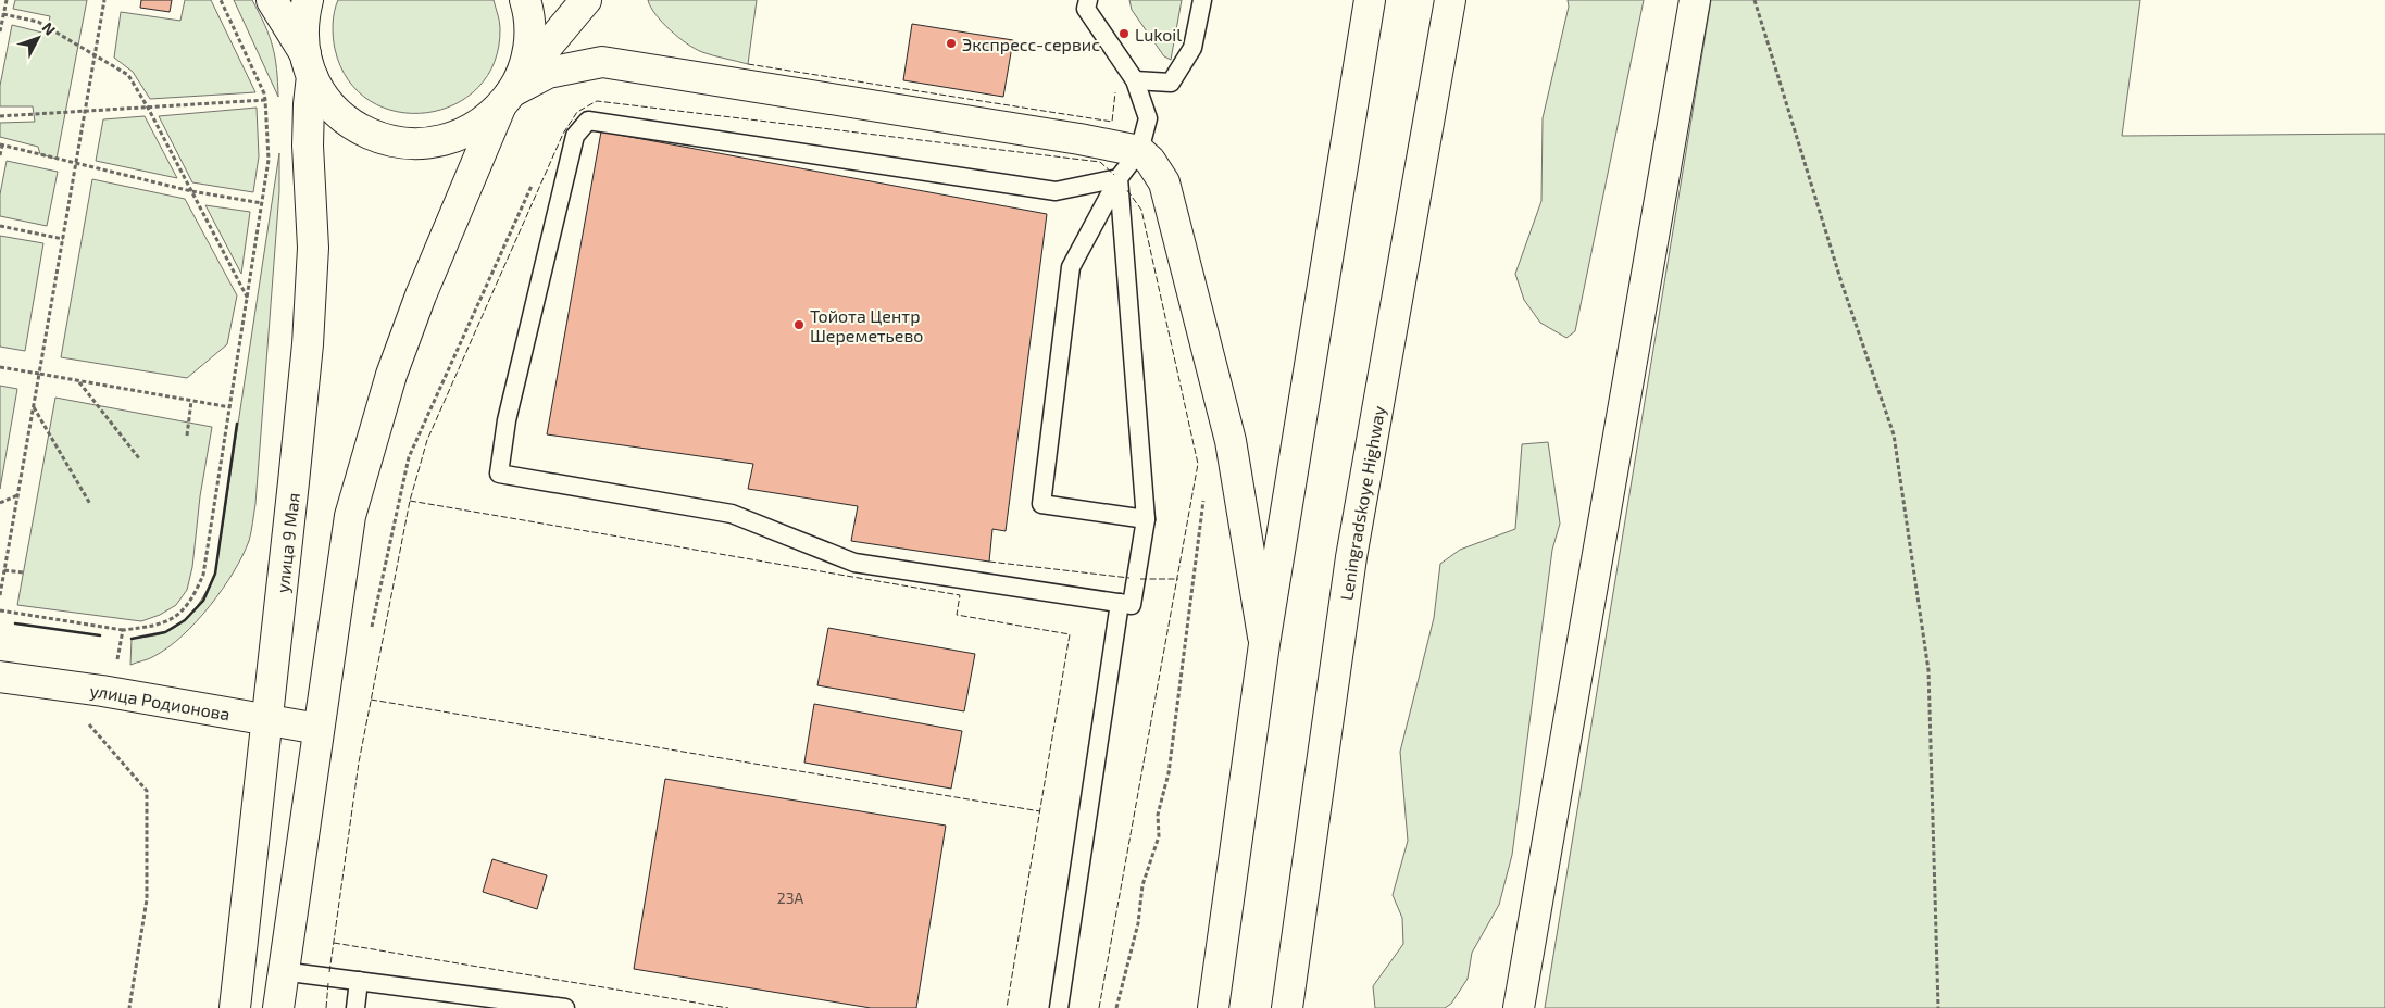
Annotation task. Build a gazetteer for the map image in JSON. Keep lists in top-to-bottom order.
{
  "streets": {
    "main road": ["Leningradskoye Highway", "улица 9 Мая", "улица Родионова"]
  },
  "crossings": [
    ["улица 9 Мая", "улица Родионова"]
  ],
  "places": ["Lukoil", "Экспресс-сервис", "Тойота Центр Шереметьево"],
  "house_numbers": ["23А"],
  "north": "top right"
}
